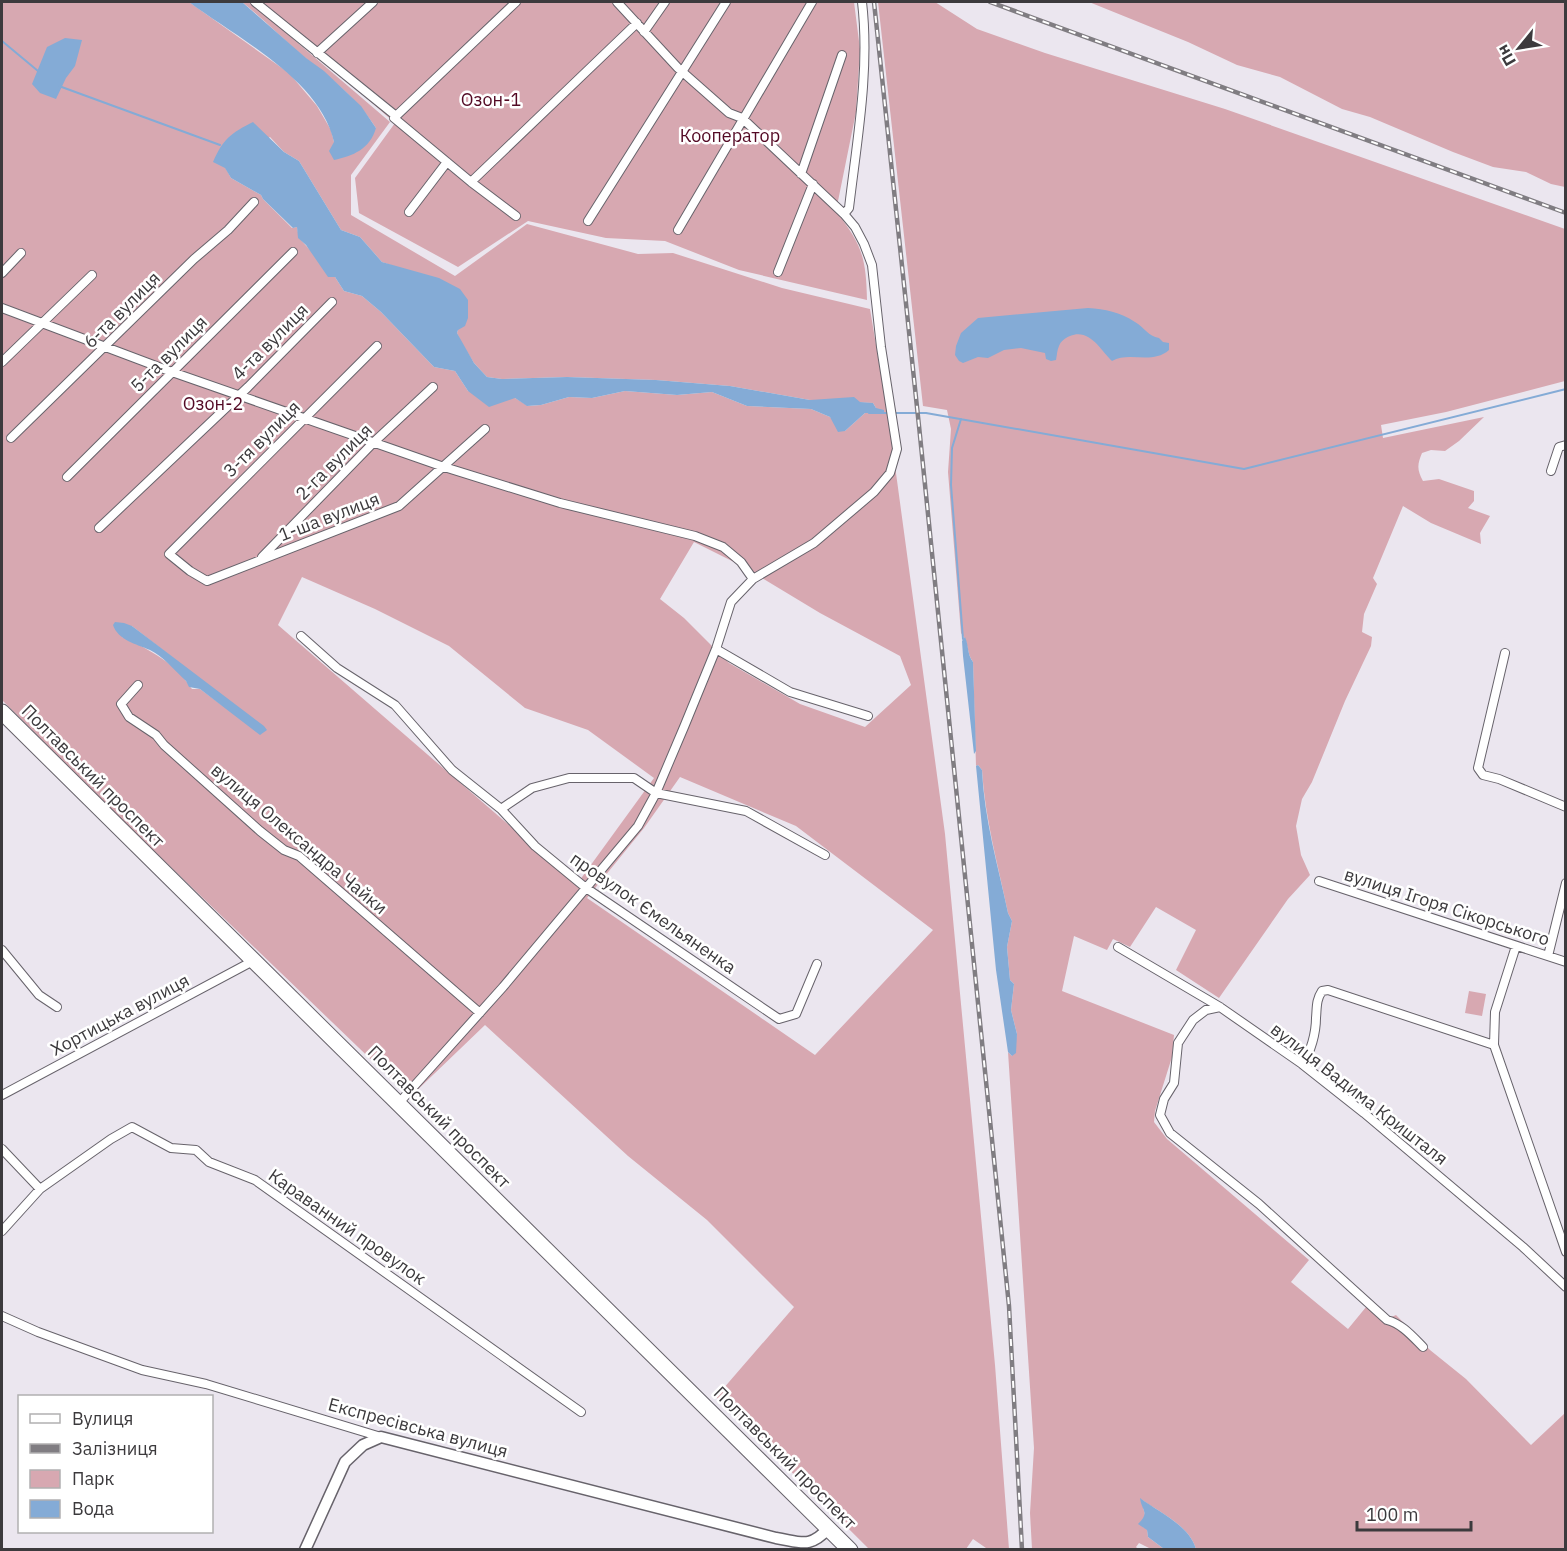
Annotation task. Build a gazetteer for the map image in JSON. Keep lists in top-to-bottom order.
{
  "streets": {
    "highway": ["Полтавський проспект"],
    "street": [
      "6-та вулиця",
      "4-та вулиця",
      "5-та вулиця",
      "3-тя вулиця",
      "2-га вулиця",
      "1-ша вулиця",
      "вулиця Олександра Чайки",
      "вулиця Ігоря Сікорського",
      "провулок Ємельяненка",
      "Хортицька вулиця",
      "вулиця Вадима Кришталя",
      "Караванний провулок",
      "Експресівська вулиця"
    ]
  },
  "crossings": [
    ["3-тя вулиця", "1-ша вулиця"],
    ["2-га вулиця", "1-ша вулиця"],
    ["Полтавський проспект", "Хортицька вулиця"],
    ["Полтавський проспект", "Експресівська вулиця"]
  ],
  "parks": ["Озон-1", "Кооператор", "Озон-2"],
  "legend": [
    "Вулиця",
    "Залізниця",
    "Парк",
    "Вода"
  ],
  "scale_bar": "100 m",
  "north": "bottom left"
}
